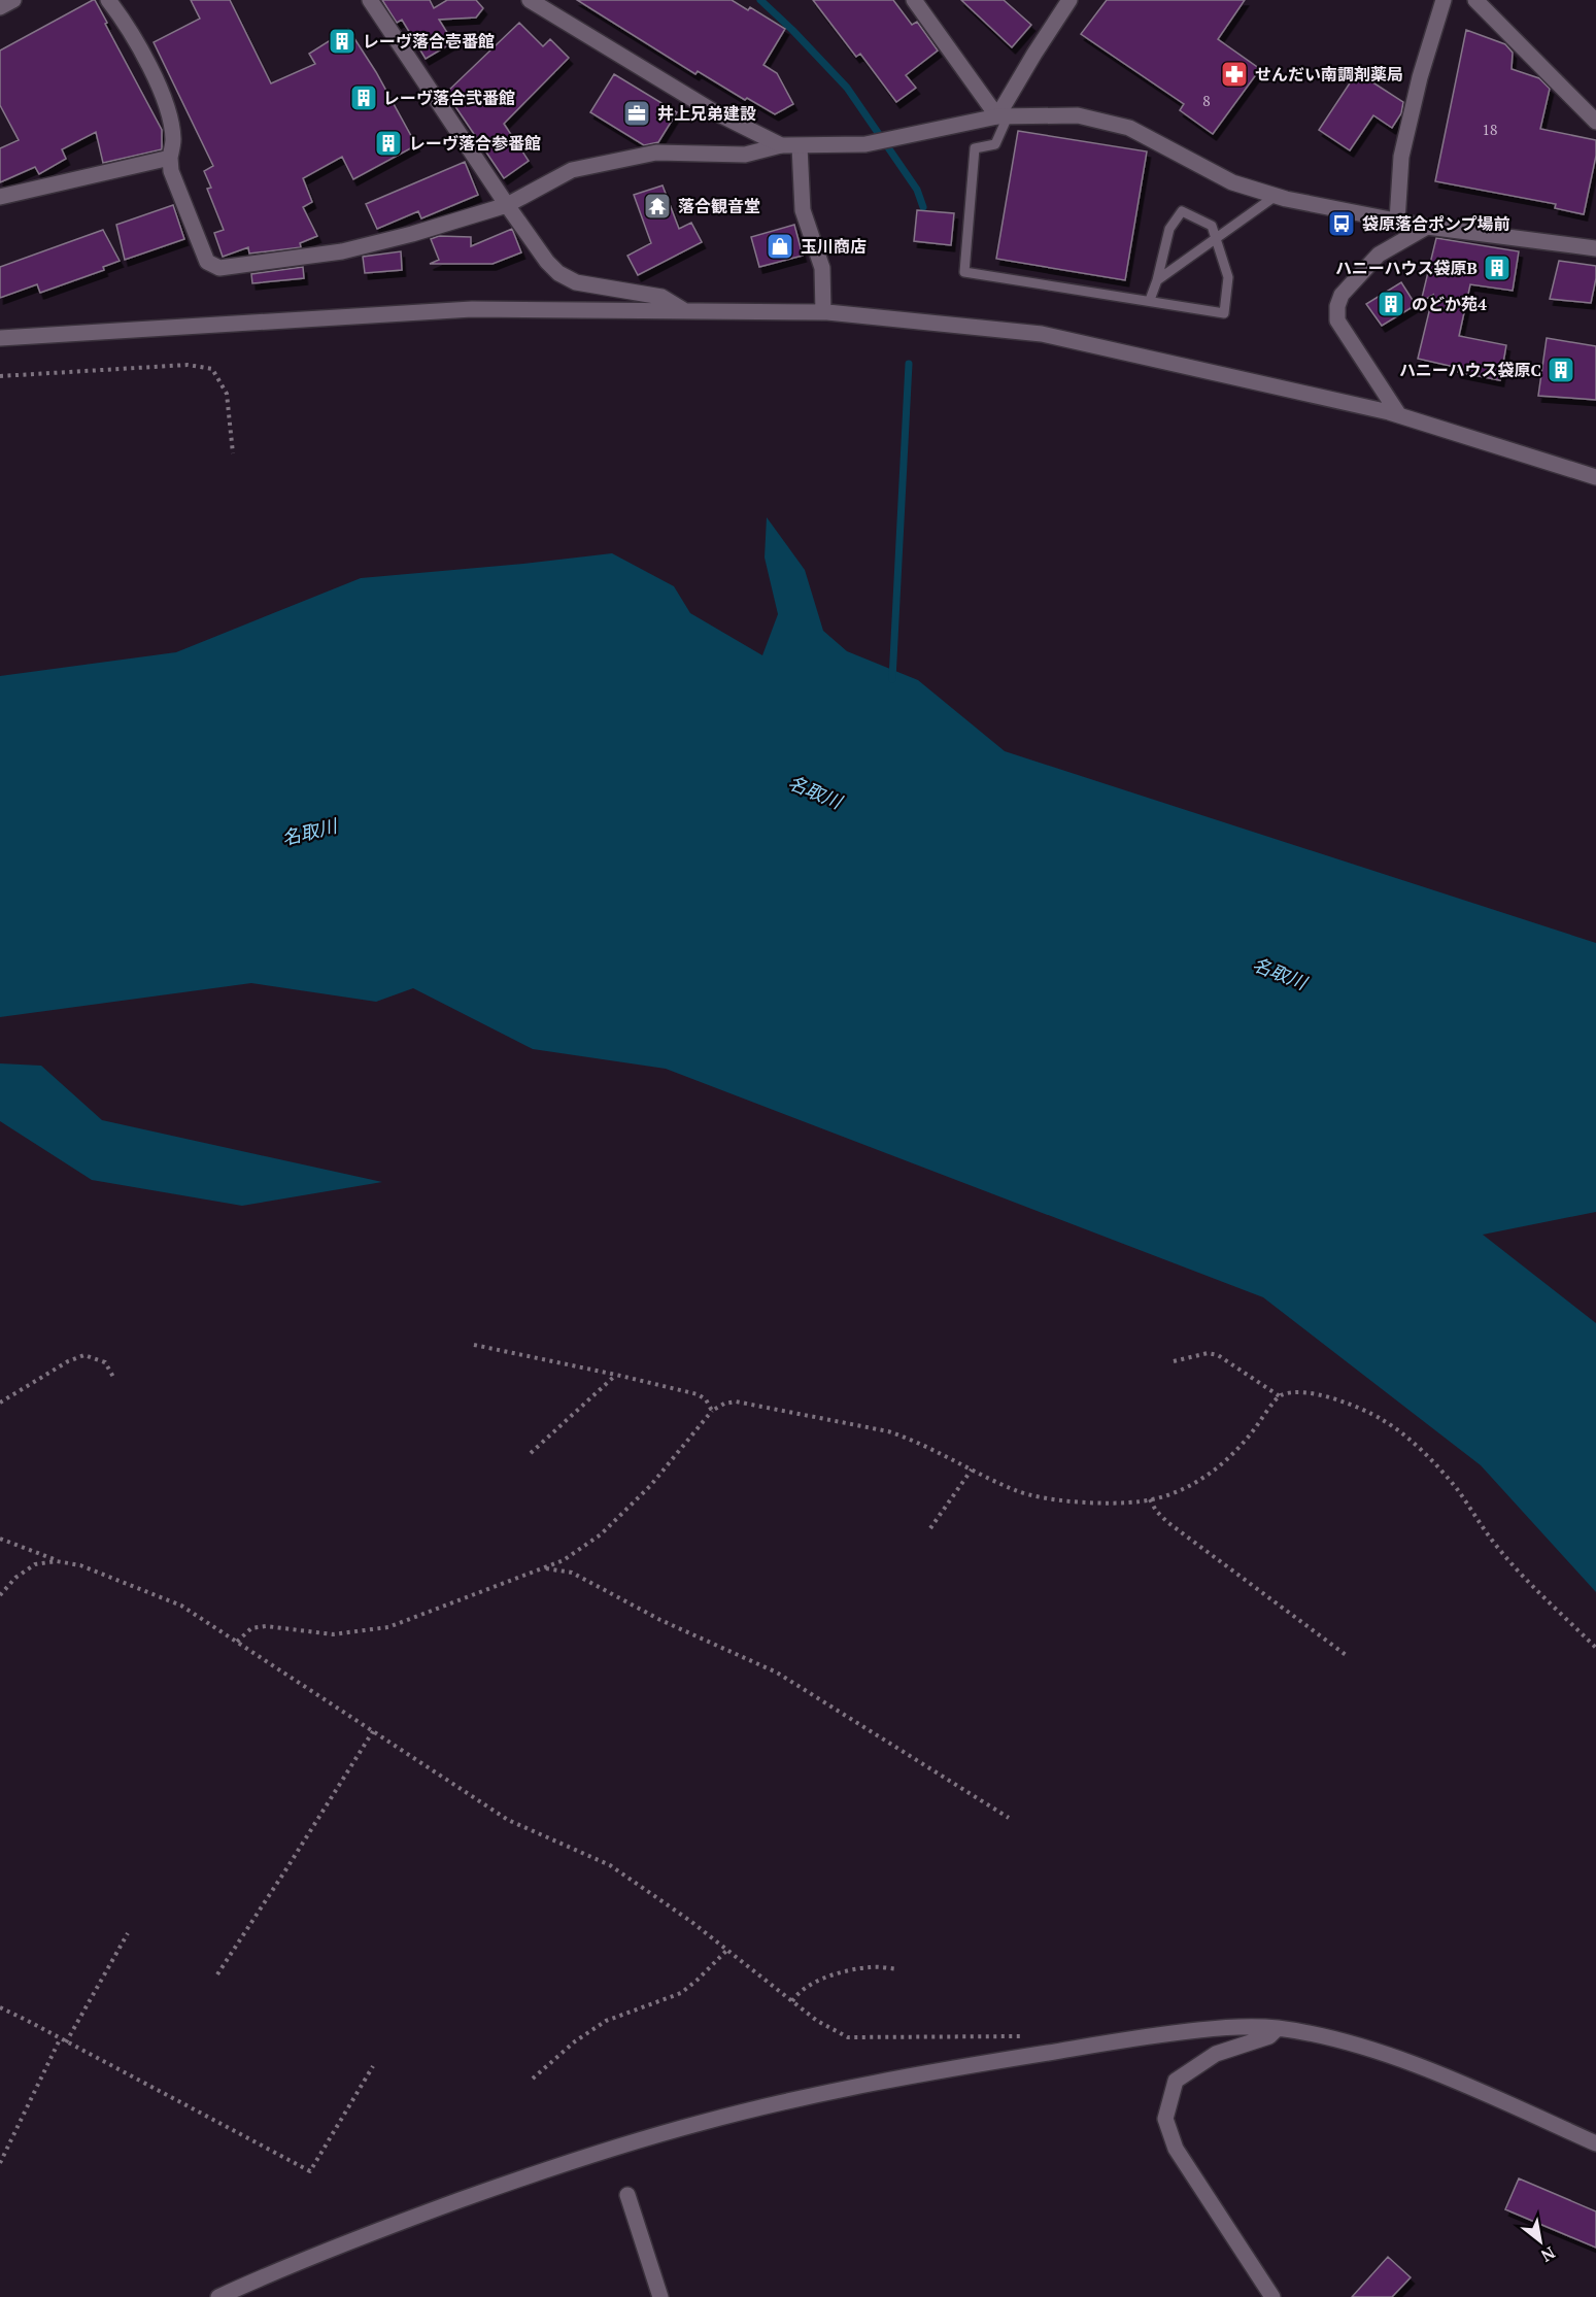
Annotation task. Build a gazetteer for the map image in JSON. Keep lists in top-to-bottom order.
{
  "water": ["名取川"],
  "places": {
    "building": [
      "レーヴ落合壱番館",
      "レーヴ落合弐番館",
      "レーヴ落合参番館",
      "ハニーハウス袋原B",
      "のどか苑4",
      "ハニーハウス袋原C"
    ],
    "pharmacy": ["せんだい南調剤薬局"],
    "office": ["井上兄弟建設"],
    "temple": ["落合観音堂"],
    "bus stop": ["袋原落合ポンプ場前"],
    "shop": ["玉川商店"]
  },
  "house_numbers": ["8", "18"],
  "north": "bottom right"
}
